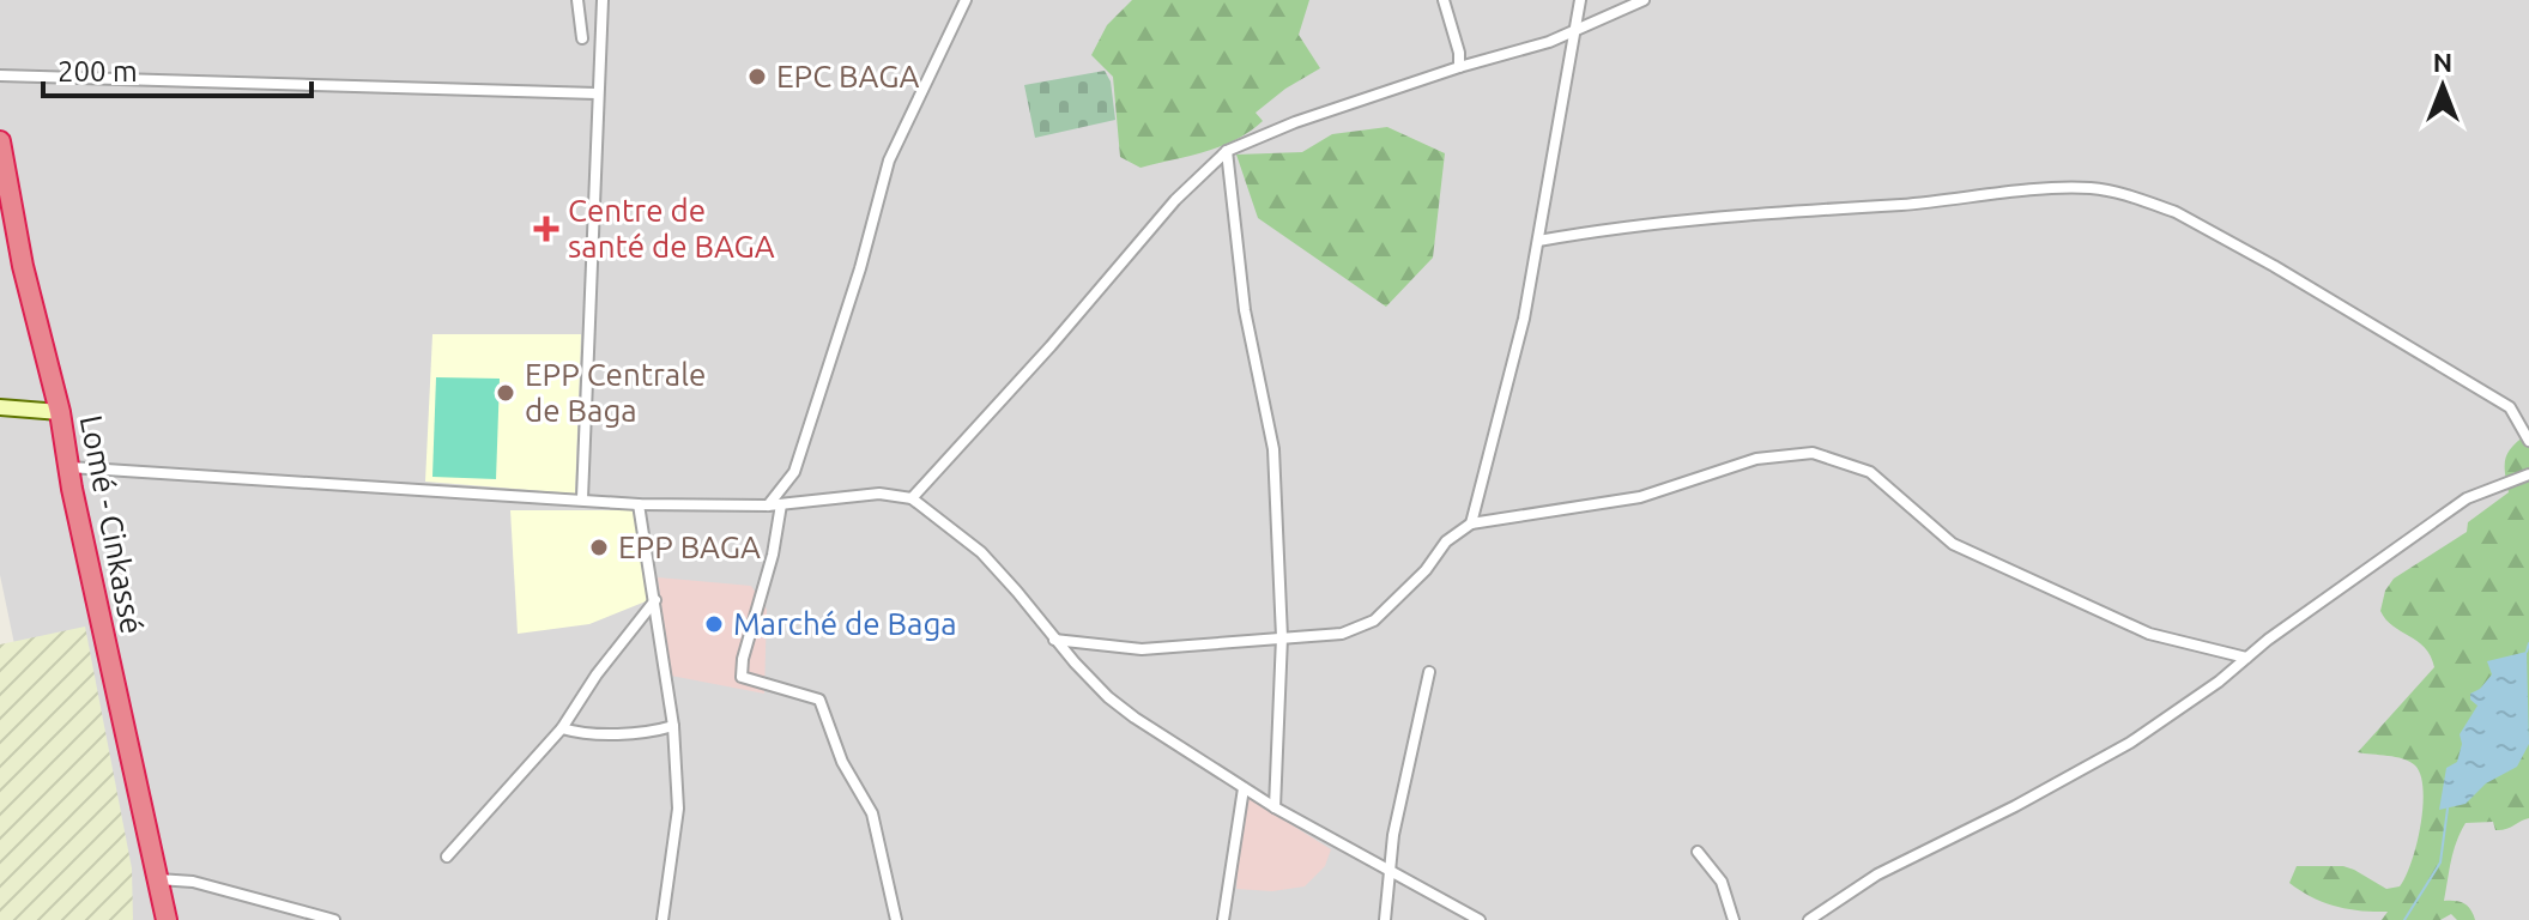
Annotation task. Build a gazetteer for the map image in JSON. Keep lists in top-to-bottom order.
{
  "streets": {
    "highway": ["Lomé - Cinkassé"]
  },
  "places": {
    "other": [
      "EPC BAGA",
      "EPP Centrale de Baga",
      "EPP BAGA",
      "Marché de Baga"
    ],
    "health": ["Centre de santé de BAGA"]
  },
  "scale_bar": "200 m",
  "north": "top"
}
